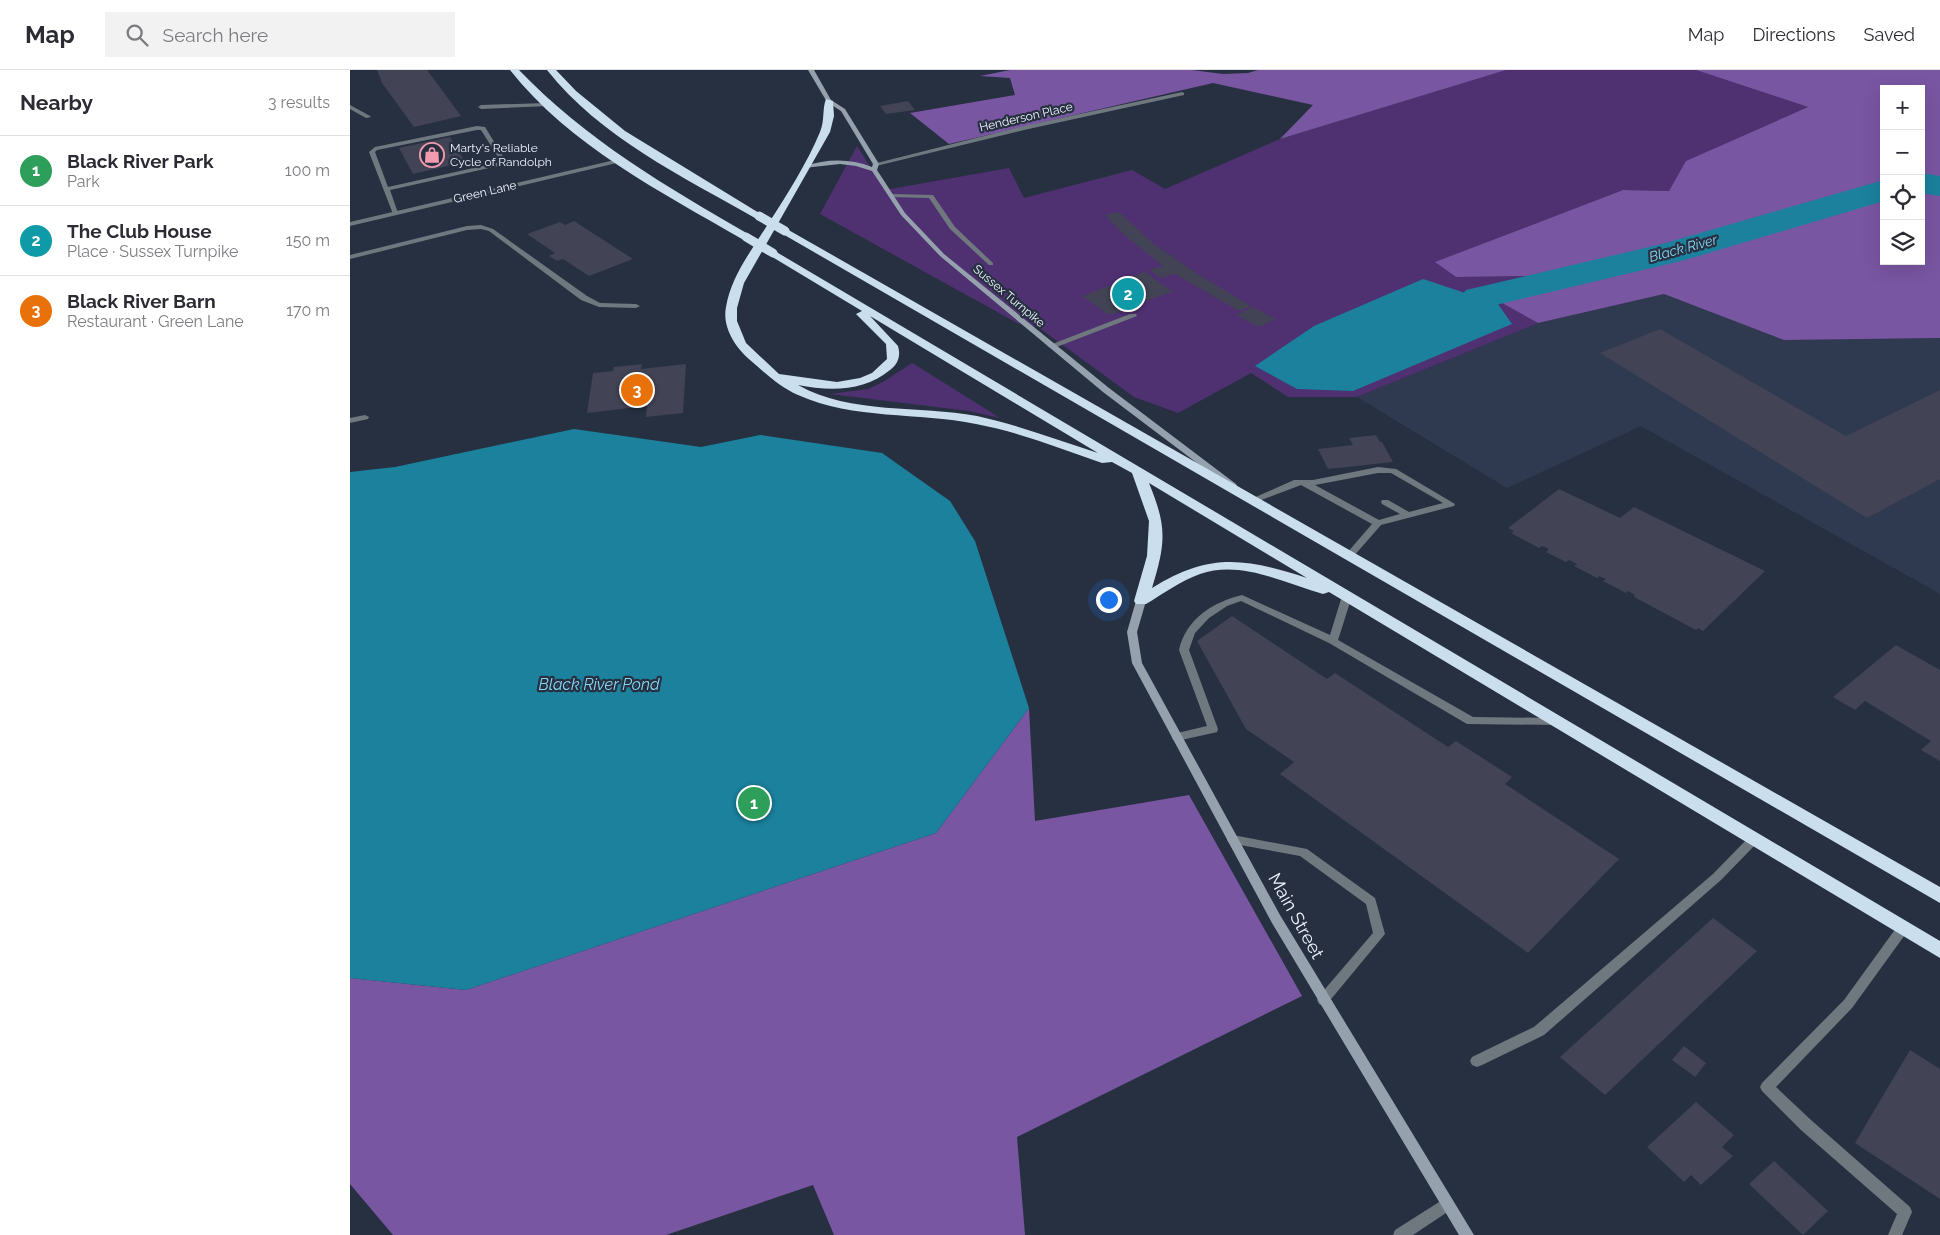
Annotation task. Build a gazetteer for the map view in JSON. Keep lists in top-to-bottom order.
{
  "streets": {
    "main road": ["Sussex Turnpike", "Main Street"],
    "street": ["Henderson Place", "Green Lane"]
  },
  "crossings": [
    ["Henderson Place", "Sussex Turnpike"]
  ],
  "water": ["Black River", "Black River Pond"],
  "places": {
    "shop": ["Marty's Reliable Cycle of Randolph"]
  },
  "page": {
    "header": "Map",
    "search": "Search here",
    "nav": ["Map", "Directions", "Saved"],
    "heading": ["Nearby", "3 results"],
    "map_buttons": ["+", "−"],
    "list": [
      {
        "mark": "1",
        "name": "Black River Park",
        "note": "Park",
        "value": "100 m"
      },
      {
        "mark": "2",
        "name": "The Club House",
        "note": "Place · Sussex Turnpike",
        "value": "150 m"
      },
      {
        "mark": "3",
        "name": "Black River Barn",
        "note": "Restaurant · Green Lane",
        "value": "170 m"
      }
    ],
    "pins": ["2", "3", "1"]
  }
}
